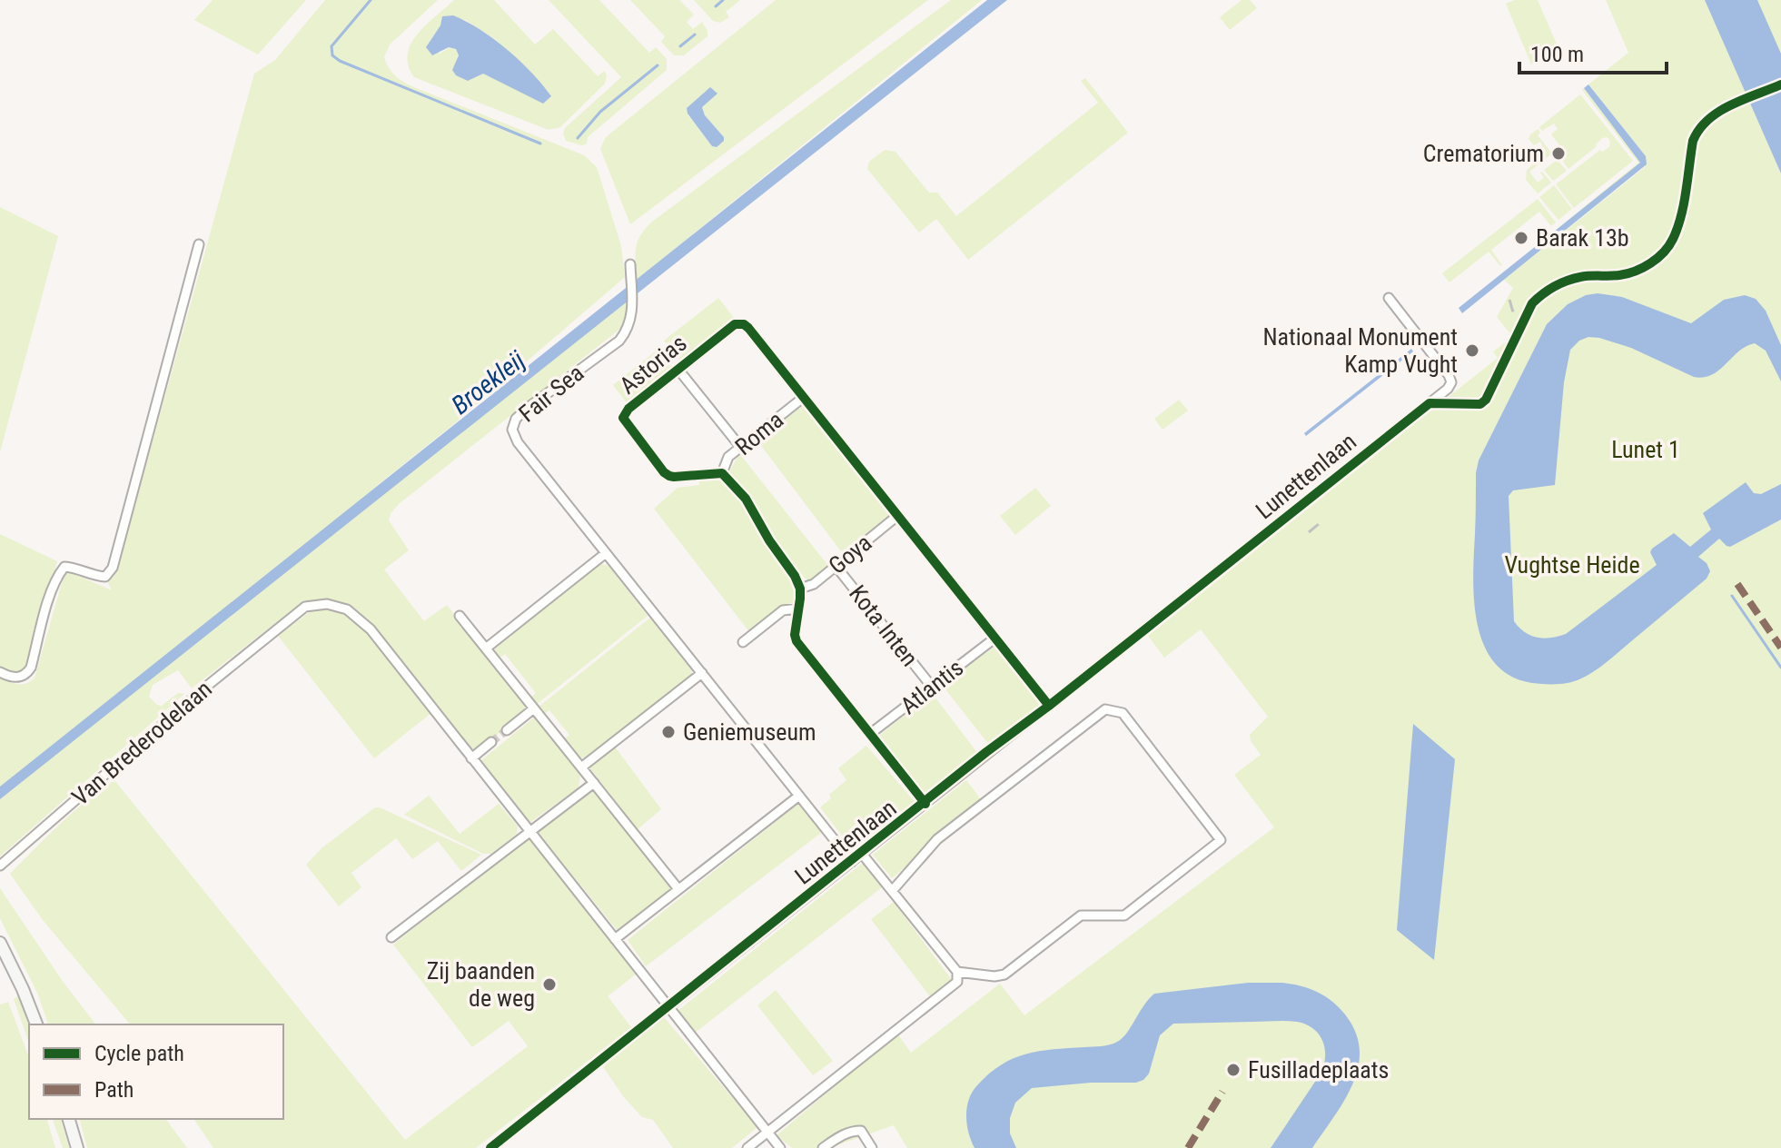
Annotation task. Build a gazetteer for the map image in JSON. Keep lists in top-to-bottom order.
{
  "streets": {
    "street": [
      "Astorias",
      "Fair Sea",
      "Roma",
      "Lunettenlaan",
      "Goya",
      "Kota Inten",
      "Atlantis",
      "Van Brederodelaan"
    ]
  },
  "crossings": [
    ["Astorias", "Roma"],
    ["Astorias", "Lunettenlaan"],
    ["Astorias", "Goya"],
    ["Astorias", "Atlantis"],
    ["Lunettenlaan", "Van Brederodelaan"],
    ["Goya", "Kota Inten"],
    ["Kota Inten", "Atlantis"]
  ],
  "water": ["Broekleij"],
  "parks": ["Lunet 1", "Vughtse Heide"],
  "places": [
    "Crematorium",
    "Barak 13b",
    "Nationaal Monument Kamp Vught",
    "Geniemuseum",
    "Zij baanden de weg",
    "Fusilladeplaats"
  ],
  "legend": ["Cycle path", "Path"],
  "scale_bar": "100 m"
}
